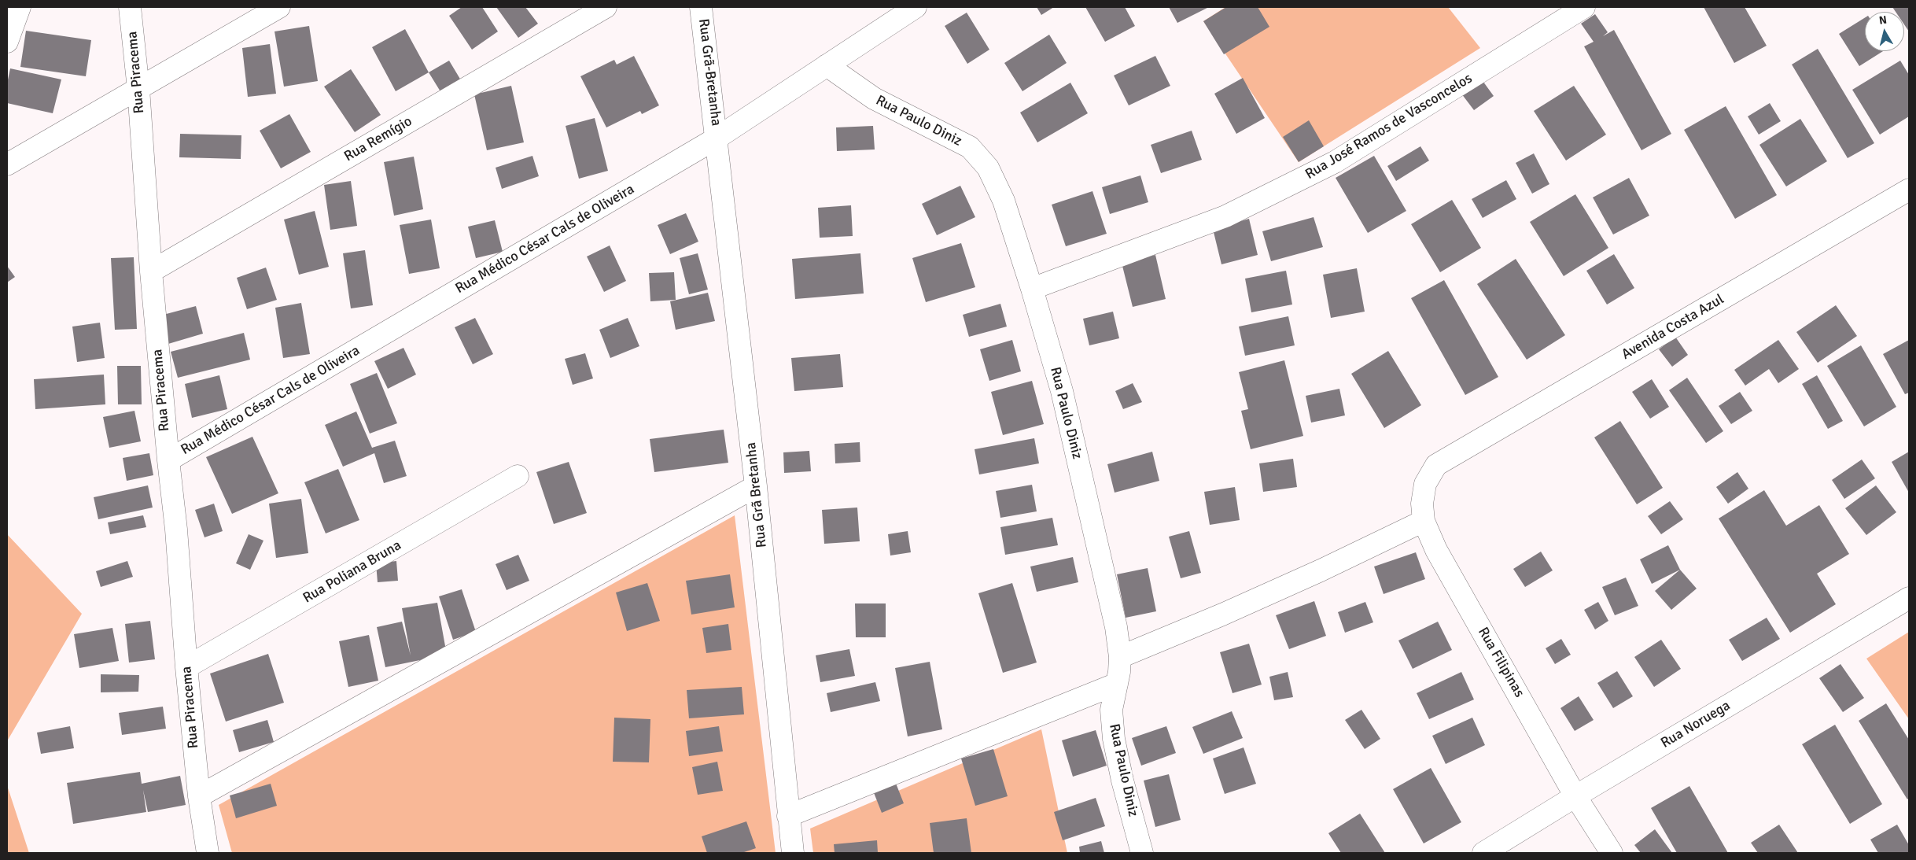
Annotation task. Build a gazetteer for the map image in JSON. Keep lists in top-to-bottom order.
{
  "streets": {
    "street": [
      "Rua Piracema",
      "Rua Grã-Bretanha",
      "Rua Paulo Diniz",
      "Rua José Ramos de Vasconcelos",
      "Rua Remígio",
      "Rua Médico César Cals de Oliveira",
      "Avenida Costa Azul",
      "Rua Grã Bretanha",
      "Rua Poliana Bruna",
      "Rua Filipinas",
      "Rua Noruega"
    ]
  },
  "crossings": [
    ["Rua Piracema", "Rua Remígio"],
    ["Rua Piracema", "Rua Médico César Cals de Oliveira"],
    ["Rua Piracema", "Rua Poliana Bruna"],
    ["Rua Grã-Bretanha", "Rua Médico César Cals de Oliveira"],
    ["Rua Grã-Bretanha", "Rua Grã Bretanha"],
    ["Rua Paulo Diniz", "Rua José Ramos de Vasconcelos"],
    ["Rua Paulo Diniz", "Rua Médico César Cals de Oliveira"],
    ["Rua Médico César Cals de Oliveira", "Rua Grã Bretanha"],
    ["Avenida Costa Azul", "Rua Filipinas"],
    ["Rua Filipinas", "Rua Noruega"]
  ],
  "north": "top"
}
